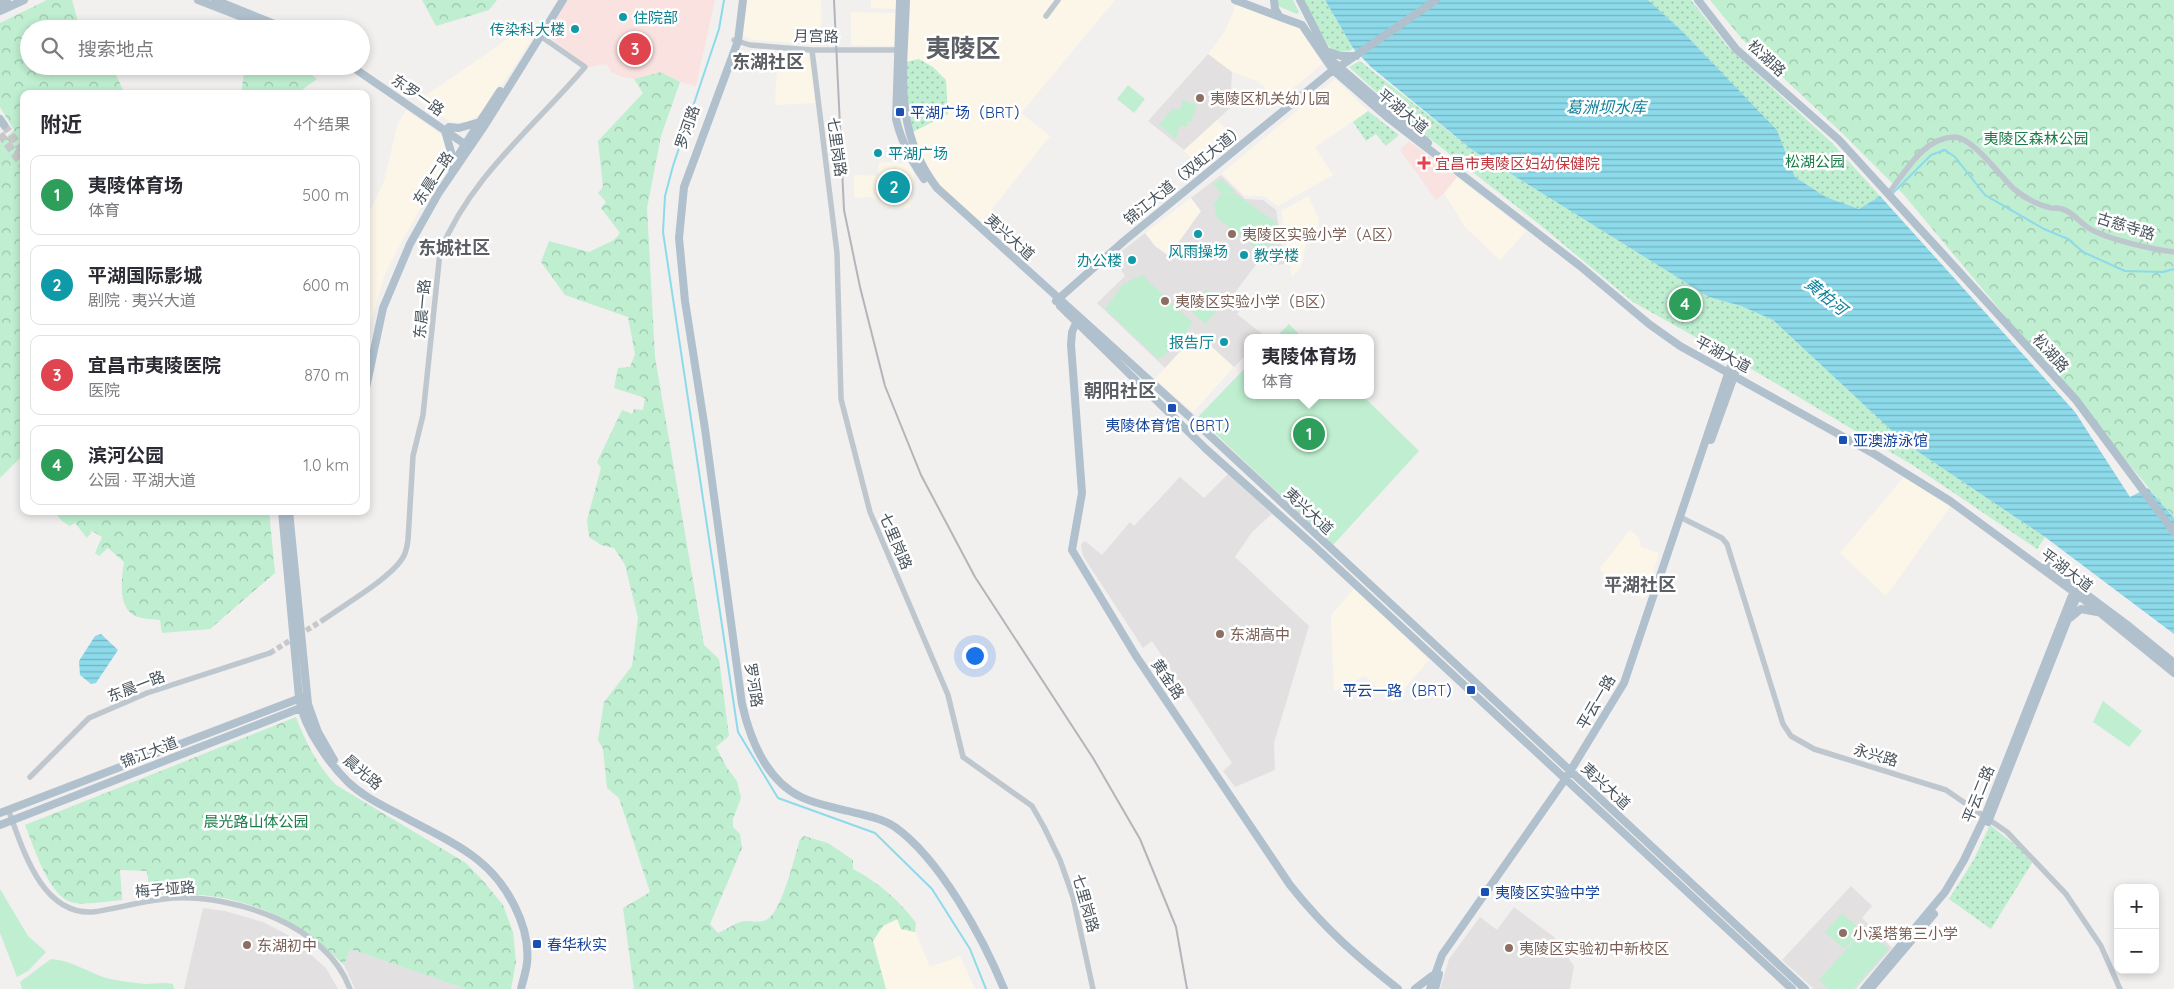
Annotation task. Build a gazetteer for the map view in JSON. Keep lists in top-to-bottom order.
{
  "streets": {
    "main road": [
      "松湖路",
      "东罗一路",
      "平湖大道",
      "罗河路",
      "锦江大道（双虹大道）",
      "东晨二路",
      "夷兴大道",
      "黄金路",
      "平云一路",
      "锦江大道",
      "晨光路",
      "平云二路"
    ],
    "street": [
      "月宫路",
      "七里岗路",
      "古慈寺路",
      "东晨一路",
      "永兴路",
      "梅子垭路"
    ]
  },
  "crossings": [
    ["月宫路", "罗河路"],
    ["月宫路", "七里岗路"],
    ["月宫路", "夷兴大道"],
    ["松湖路", "古慈寺路"],
    ["东罗一路", "东晨二路"],
    ["平湖大道", "锦江大道（双虹大道）"],
    ["平湖大道", "平云一路"],
    ["平湖大道", "平云二路"],
    ["锦江大道（双虹大道）", "夷兴大道"],
    ["东晨二路", "东晨一路"],
    ["夷兴大道", "黄金路"],
    ["夷兴大道", "平云一路"],
    ["平云一路", "永兴路"],
    ["锦江大道", "晨光路"],
    ["锦江大道", "梅子垭路"],
    ["永兴路", "平云二路"]
  ],
  "districts": [
    "夷陵区",
    "东湖社区",
    "东城社区",
    "朝阳社区",
    "平湖社区"
  ],
  "water": ["葛洲坝水库", "黄柏河"],
  "parks": ["夷陵区森林公园", "松湖公园", "晨光路山体公园"],
  "places": {
    "other": [
      "住院部",
      "传染科大楼",
      "夷陵区机关幼儿园",
      "平湖广场",
      "风雨操场",
      "夷陵区实验小学（A区）",
      "教学楼",
      "办公楼",
      "夷陵区实验小学（B区）",
      "报告厅",
      "东湖高中",
      "小溪塔第三小学",
      "东湖初中",
      "夷陵区实验初中新校区"
    ],
    "transit": [
      "平湖广场（BRT）",
      "夷陵体育馆（BRT）",
      "亚澳游泳馆",
      "平云一路（BRT）",
      "夷陵区实验中学",
      "春华秋实"
    ],
    "health": ["宜昌市夷陵区妇幼保健院"]
  },
  "page": {
    "search": "搜索地点",
    "pins": [
      "3",
      "2",
      "4",
      "1"
    ],
    "heading": ["附近", "4个结果"],
    "list": [
      {
        "mark": "1",
        "name": "夷陵体育场",
        "note": "体育",
        "value": "500 m"
      },
      {
        "mark": "2",
        "name": "平湖国际影城",
        "note": "剧院 · 夷兴大道",
        "value": "600 m"
      },
      {
        "mark": "3",
        "name": "宜昌市夷陵医院",
        "note": "医院",
        "value": "870 m"
      },
      {
        "mark": "4",
        "name": "滨河公园",
        "note": "公园 · 平湖大道",
        "value": "1.0 km"
      }
    ],
    "popup": ["夷陵体育场", "体育"],
    "map_buttons": ["+", "−"]
  }
}
